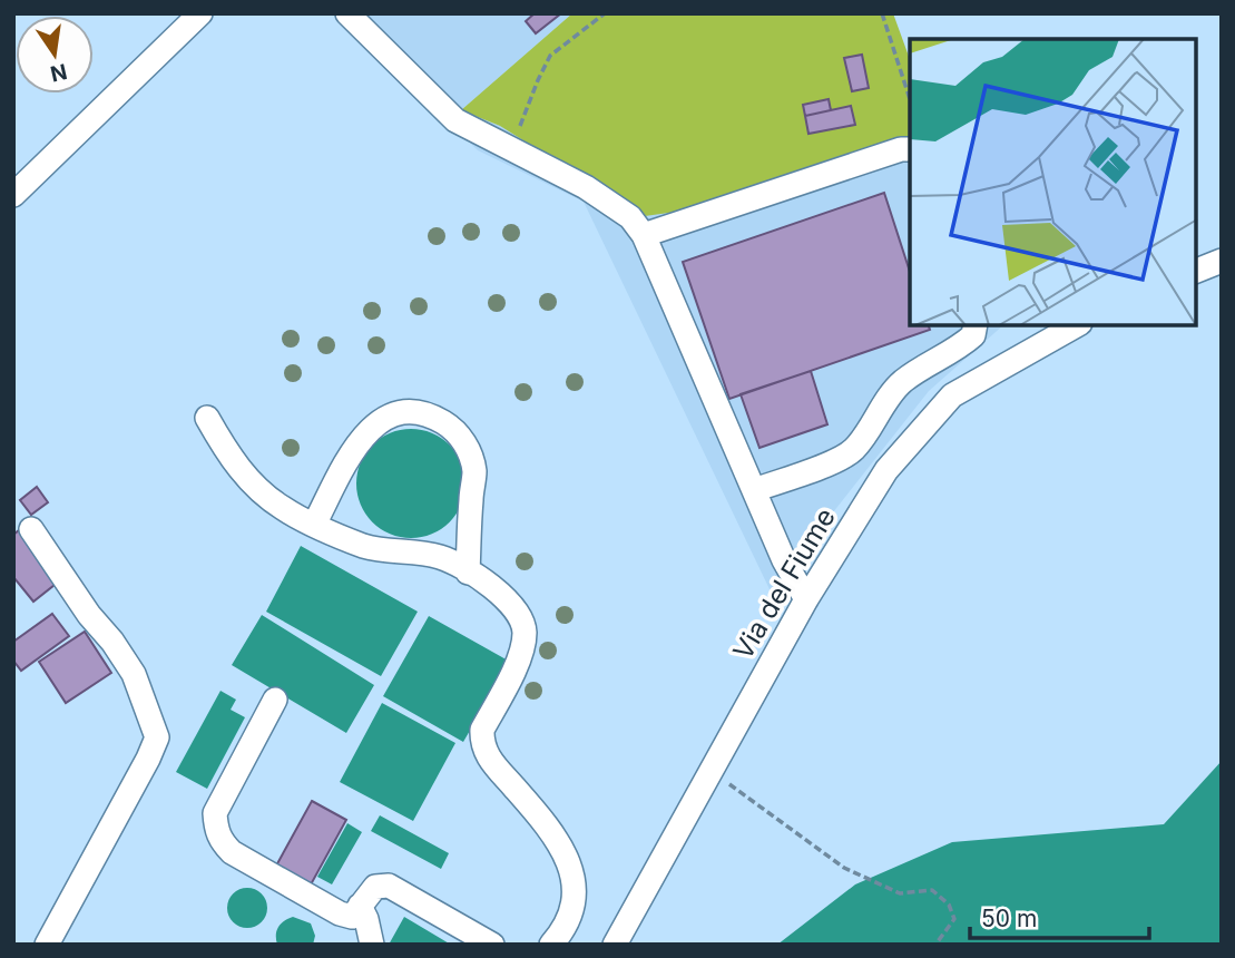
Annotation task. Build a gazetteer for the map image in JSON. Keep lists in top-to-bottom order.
{
  "streets": {
    "street": ["Via del Fiume"]
  },
  "scale_bar": "50 m",
  "north": "bottom"
}
